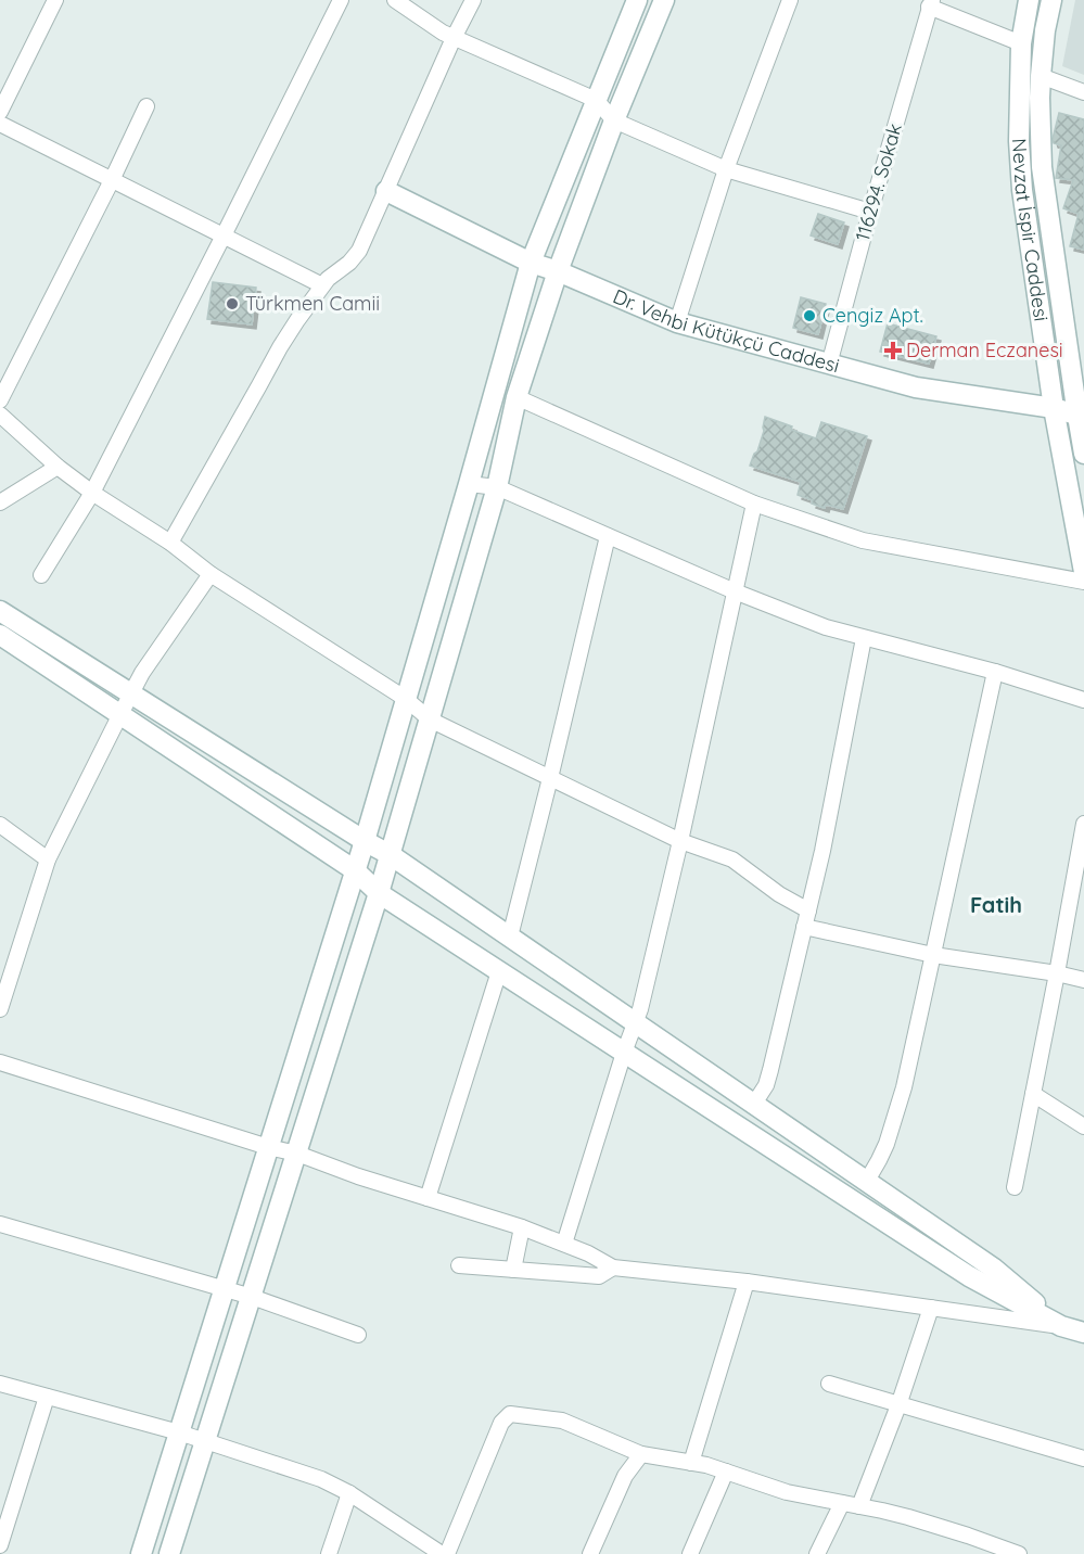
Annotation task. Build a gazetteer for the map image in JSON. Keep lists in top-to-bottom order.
{
  "streets": {
    "main road": ["Nevzat İspir Caddesi", "Dr. Vehbi Kütükçü Caddesi"],
    "street": ["116294. Sokak"]
  },
  "crossings": [
    ["116294. Sokak", "Dr. Vehbi Kütükçü Caddesi"],
    ["Nevzat İspir Caddesi", "Dr. Vehbi Kütükçü Caddesi"]
  ],
  "districts": ["Fatih"],
  "places": {
    "other": ["Türkmen Camii", "Cengiz Apt."],
    "health": ["Derman Eczanesi"]
  }
}
